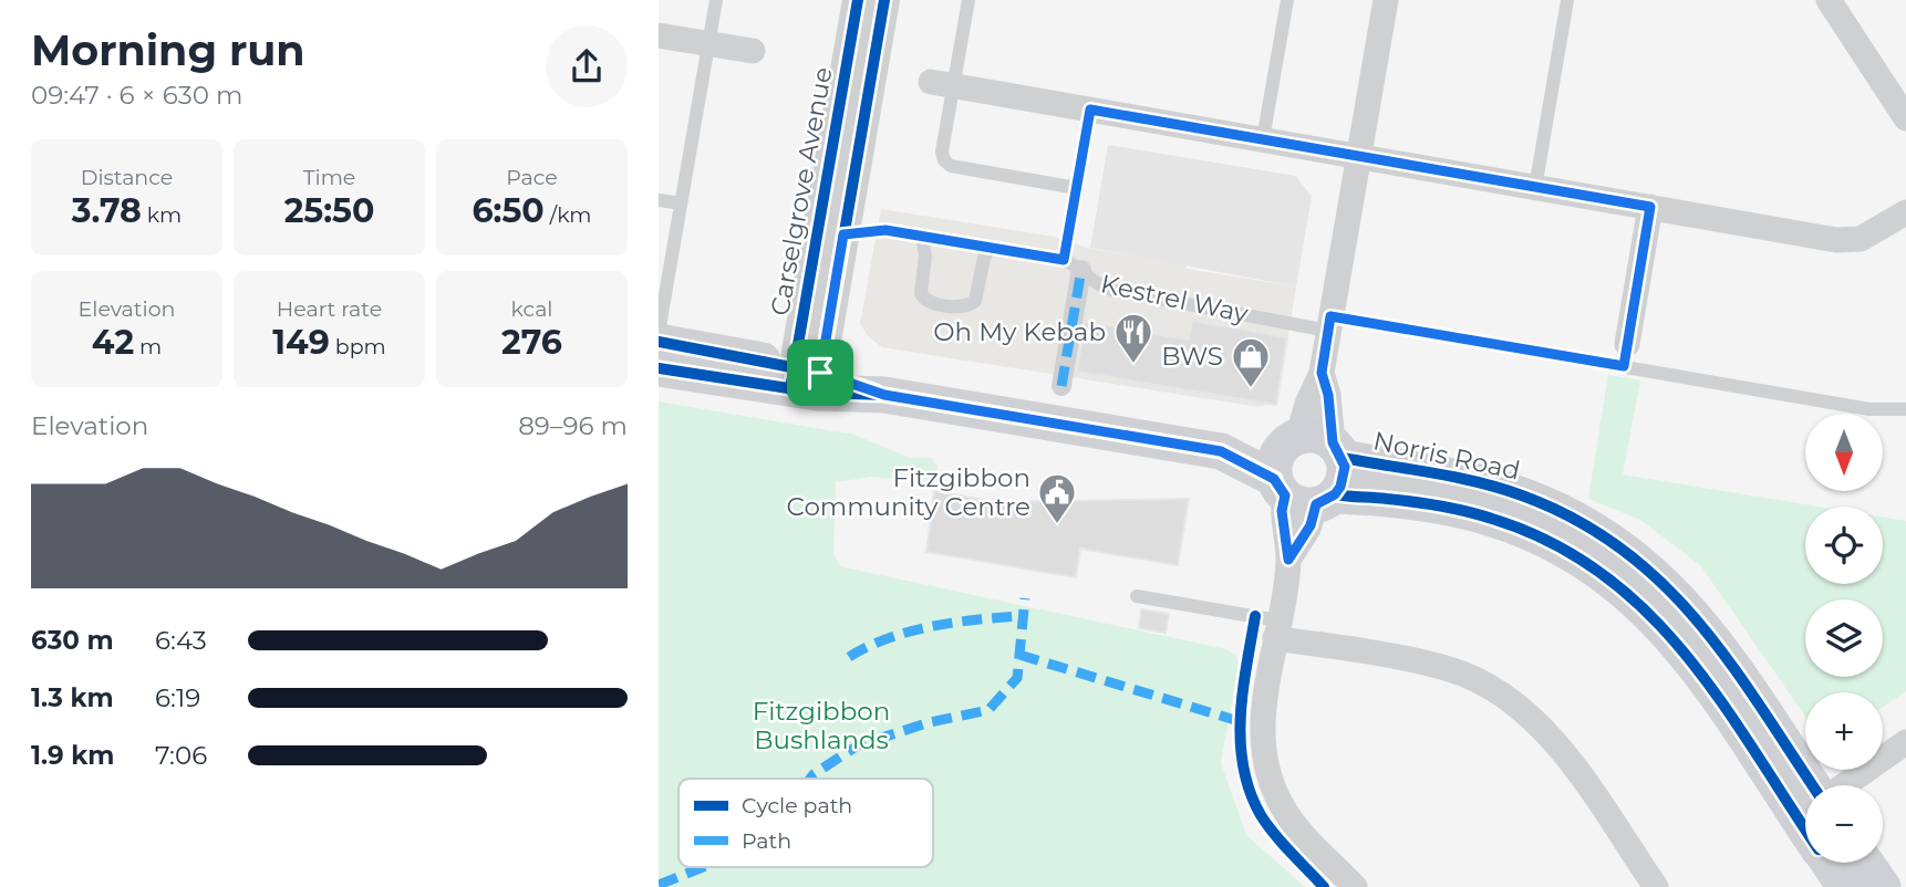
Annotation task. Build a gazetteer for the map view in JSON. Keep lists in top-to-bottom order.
{
  "streets": {
    "main road": ["Norris Road"],
    "street": ["Carselgrove Avenue"],
    "lane": ["Kestrel Way"]
  },
  "crossings": [
    ["Carselgrove Avenue", "Kestrel Way"],
    ["Carselgrove Avenue", "Norris Road"]
  ],
  "parks": ["Fitzgibbon Bushlands"],
  "places": {
    "restaurant": ["Oh My Kebab"],
    "shop": ["BWS"],
    "public building": ["Fitzgibbon Community Centre"]
  },
  "legend": ["Cycle path", "Path"],
  "north": "bottom",
  "page": {
    "heading": ["Morning run", "09:47 · 6 × 630 m"],
    "stats": [
      ["Distance", "3.78 km"],
      ["Time", "25:50"],
      ["Pace", "6:50 /km"],
      ["Elevation", "42 m"],
      ["Heart rate", "149 bpm"],
      ["kcal", "276"]
    ],
    "chart": ["Elevation", "89–96 m"],
    "map_buttons": ["+", "−"],
    "list": [
      {
        "name": "630 m",
        "note": "6:43"
      },
      {
        "name": "1.3 km",
        "note": "6:19"
      },
      {
        "name": "1.9 km",
        "note": "7:06"
      }
    ]
  }
}
